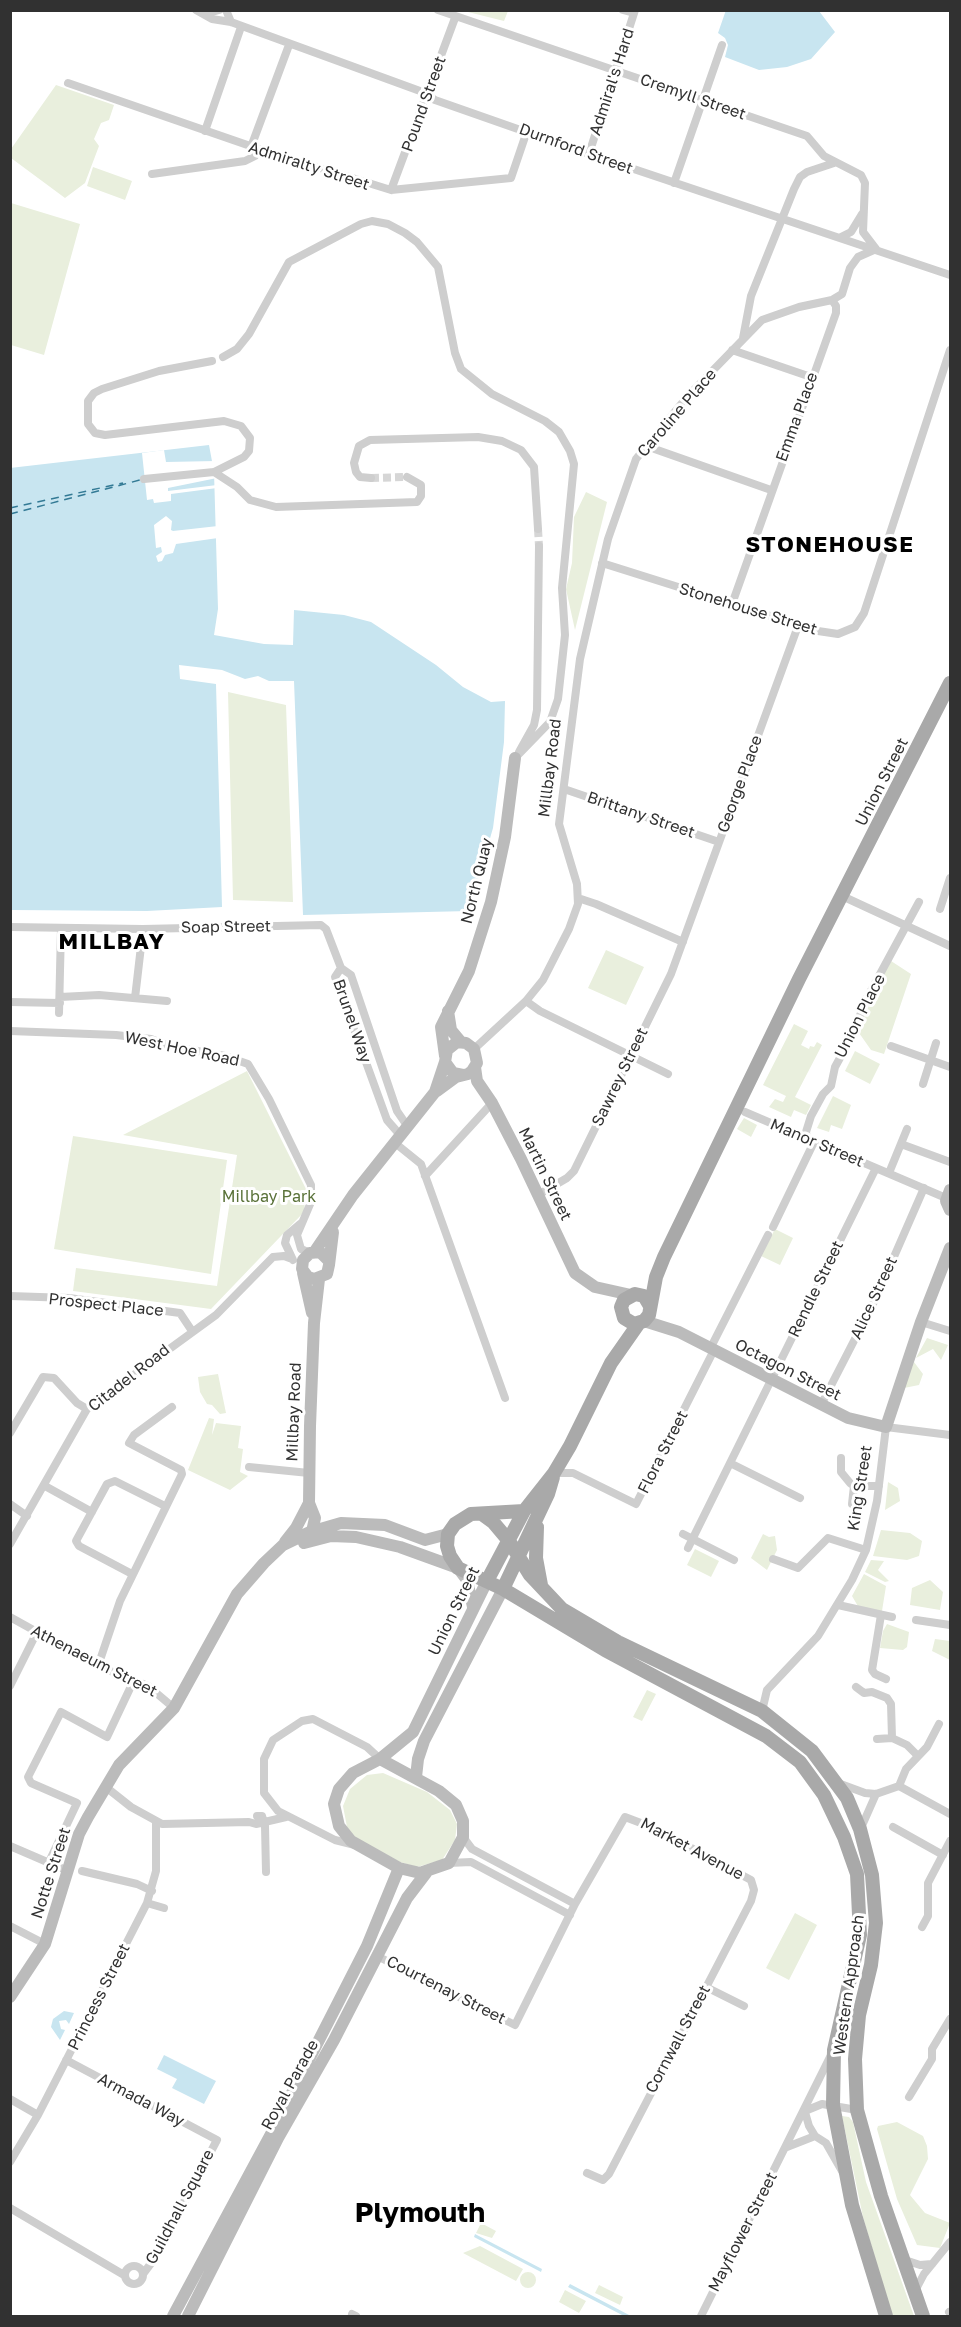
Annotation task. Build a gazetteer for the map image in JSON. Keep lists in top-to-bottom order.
{
  "streets": {
    "main road": ["Union Street", "Western Approach"],
    "street": [
      "Admiral's Hard",
      "Cremyll Street",
      "Pound Street",
      "Durnford Street",
      "Admiralty Street",
      "Caroline Place",
      "Emma Place",
      "Stonehouse Street",
      "Millbay Road",
      "George Place",
      "Brittany Street",
      "North Quay",
      "Soap Street",
      "Union Place",
      "Brunel Way",
      "West Hoe Road",
      "Sawrey Street",
      "Manor Street",
      "Martin Street",
      "Rendle Street",
      "Alice Street",
      "Prospect Place",
      "Octagon Street",
      "Citadel Road",
      "Flora Street",
      "King Street",
      "Athenaeum Street",
      "Market Avenue",
      "Notte Street",
      "Courtenay Street",
      "Princess Street",
      "Cornwall Street",
      "Royal Parade",
      "Armada Way",
      "Guildhall Square",
      "Mayflower Street"
    ]
  },
  "crossings": [
    ["Admiral's Hard", "Cremyll Street"],
    ["Admiral's Hard", "Durnford Street"],
    ["Cremyll Street", "Pound Street"],
    ["Cremyll Street", "Durnford Street"],
    ["Cremyll Street", "Emma Place"],
    ["Pound Street", "Durnford Street"],
    ["Pound Street", "Admiralty Street"],
    ["Durnford Street", "Admiralty Street"],
    ["Durnford Street", "Emma Place"],
    ["Caroline Place", "Stonehouse Street"],
    ["Caroline Place", "Millbay Road"],
    ["Emma Place", "Stonehouse Street"],
    ["Stonehouse Street", "Millbay Road"],
    ["Stonehouse Street", "George Place"],
    ["Millbay Road", "Brittany Street"],
    ["Millbay Road", "North Quay"],
    ["Millbay Road", "West Hoe Road"],
    ["Millbay Road", "Martin Street"],
    ["Millbay Road", "Notte Street"],
    ["Union Street", "Martin Street"],
    ["Union Street", "Octagon Street"],
    ["Union Street", "Flora Street"],
    ["Union Street", "Western Approach"],
    ["Union Street", "Royal Parade"],
    ["George Place", "Brittany Street"],
    ["George Place", "Sawrey Street"],
    ["North Quay", "Martin Street"],
    ["Soap Street", "Brunel Way"],
    ["Union Place", "Manor Street"],
    ["West Hoe Road", "Citadel Road"],
    ["Sawrey Street", "Martin Street"],
    ["Manor Street", "Rendle Street"],
    ["Manor Street", "Alice Street"],
    ["Martin Street", "Octagon Street"],
    ["Rendle Street", "Octagon Street"],
    ["Alice Street", "Octagon Street"],
    ["Prospect Place", "Citadel Road"],
    ["Octagon Street", "Flora Street"],
    ["Octagon Street", "King Street"],
    ["King Street", "Western Approach"],
    ["Athenaeum Street", "Notte Street"],
    ["Market Avenue", "Cornwall Street"],
    ["Western Approach", "Mayflower Street"],
    ["Courtenay Street", "Royal Parade"],
    ["Princess Street", "Armada Way"],
    ["Armada Way", "Guildhall Square"]
  ],
  "districts": ["STONEHOUSE", "MILLBAY", "Plymouth"],
  "parks": ["Millbay Park"]
}
